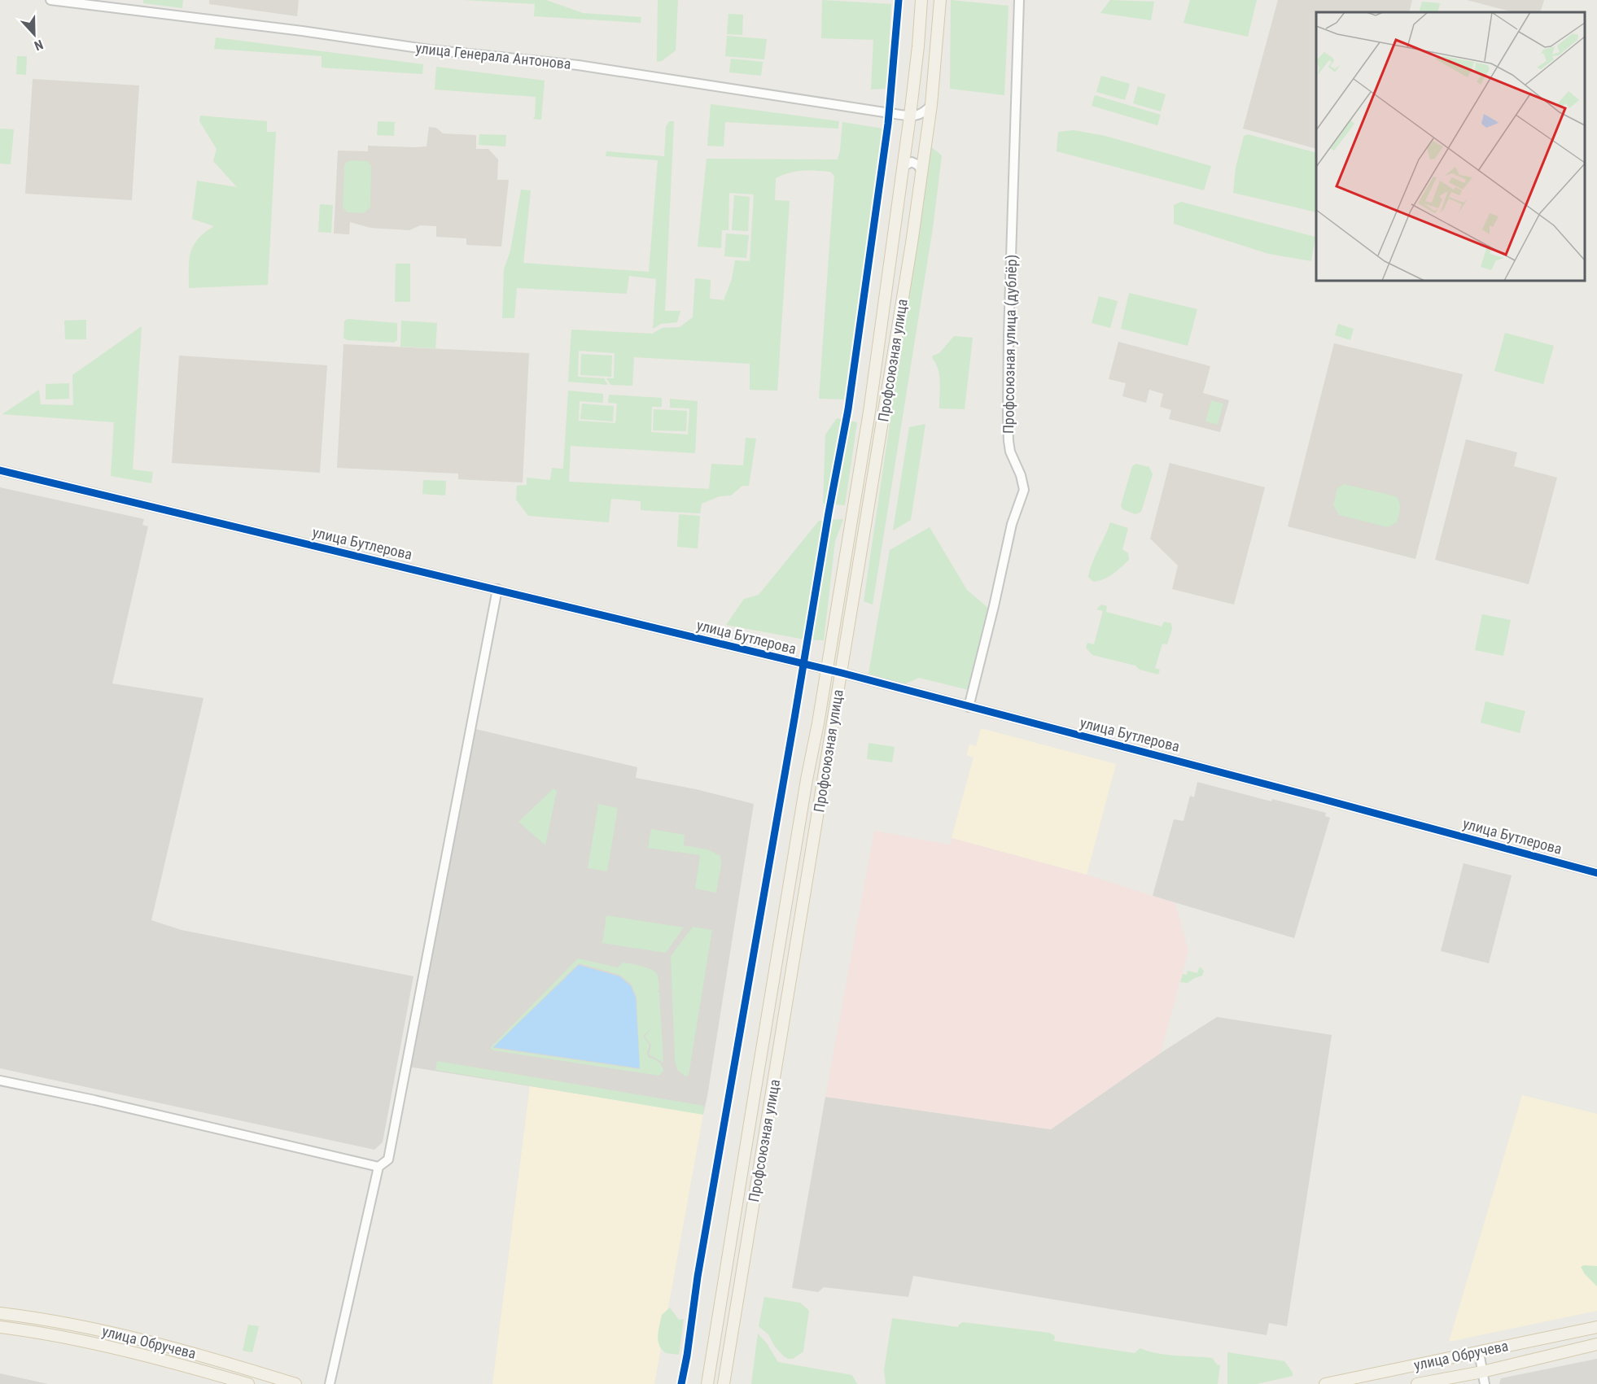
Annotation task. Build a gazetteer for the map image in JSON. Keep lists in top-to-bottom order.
{
  "streets": {
    "main road": ["Профсоюзная улица", "улица Обручева"],
    "street": ["улица Генерала Антонова", "Профсоюзная улица (дублёр)", "улица Бутлерова"]
  },
  "crossings": [
    ["улица Генерала Антонова", "Профсоюзная улица"],
    ["Профсоюзная улица (дублёр)", "улица Бутлерова"],
    ["Профсоюзная улица", "улица Бутлерова"]
  ],
  "north": "bottom"
}
